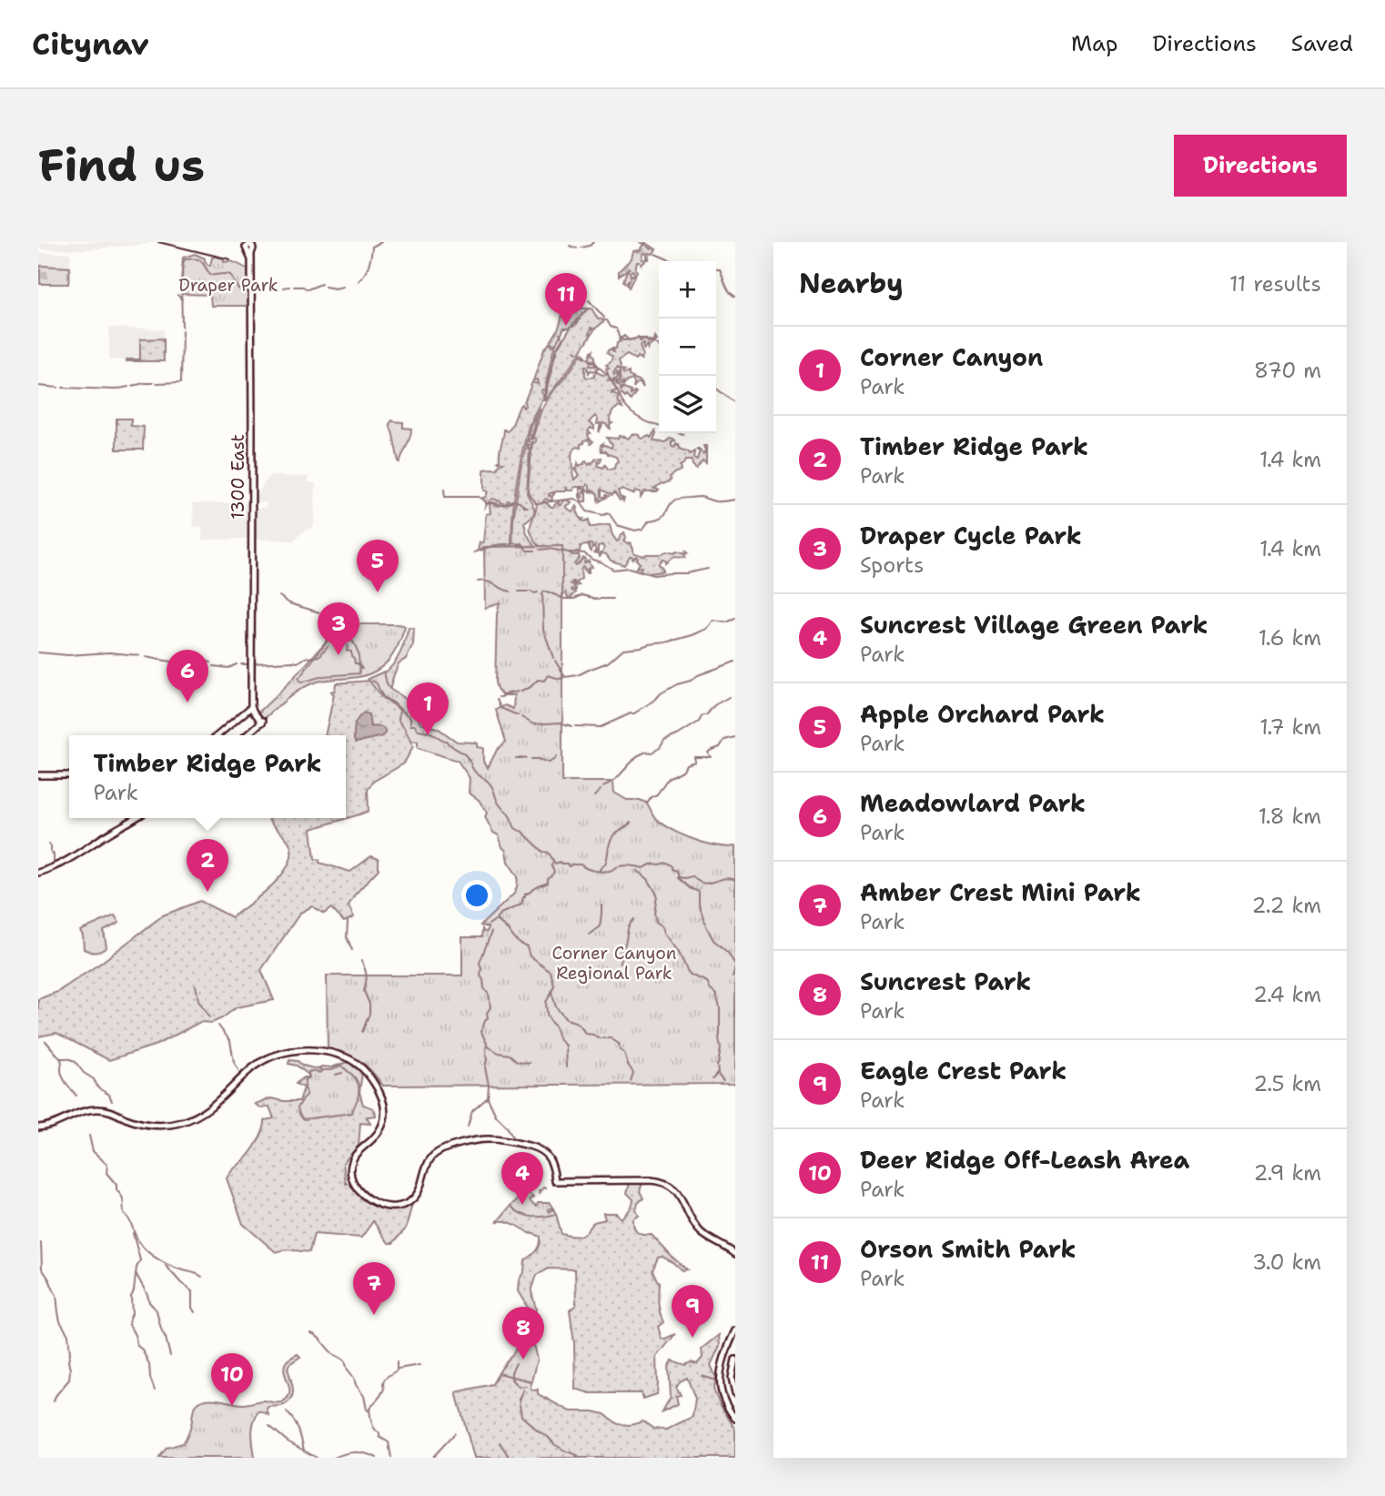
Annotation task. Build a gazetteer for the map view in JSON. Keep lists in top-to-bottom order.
{
  "streets": {
    "main road": ["1300 East"]
  },
  "parks": ["Draper Park", "Corner Canyon Regional Park"],
  "page": {
    "header": "Citynav",
    "nav": ["Map", "Directions", "Saved"],
    "buttons": "Directions",
    "title": "Find us",
    "heading": ["Nearby", "11 results"],
    "map_buttons": ["+", "−"],
    "pins": [
      "11",
      "5",
      "3",
      "6",
      "1",
      "2",
      "4",
      "7",
      "9",
      "8",
      "10"
    ],
    "list": [
      {
        "mark": "1",
        "name": "Corner Canyon",
        "note": "Park",
        "value": "870 m"
      },
      {
        "mark": "2",
        "name": "Timber Ridge Park",
        "note": "Park",
        "value": "1.4 km"
      },
      {
        "mark": "3",
        "name": "Draper Cycle Park",
        "note": "Sports",
        "value": "1.4 km"
      },
      {
        "mark": "4",
        "name": "Suncrest Village Green Park",
        "note": "Park",
        "value": "1.6 km"
      },
      {
        "mark": "5",
        "name": "Apple Orchard Park",
        "note": "Park",
        "value": "1.7 km"
      },
      {
        "mark": "6",
        "name": "Meadowlard Park",
        "note": "Park",
        "value": "1.8 km"
      },
      {
        "mark": "7",
        "name": "Amber Crest Mini Park",
        "note": "Park",
        "value": "2.2 km"
      },
      {
        "mark": "8",
        "name": "Suncrest Park",
        "note": "Park",
        "value": "2.4 km"
      },
      {
        "mark": "9",
        "name": "Eagle Crest Park",
        "note": "Park",
        "value": "2.5 km"
      },
      {
        "mark": "10",
        "name": "Deer Ridge Off-Leash Area",
        "note": "Park",
        "value": "2.9 km"
      },
      {
        "mark": "11",
        "name": "Orson Smith Park",
        "note": "Park",
        "value": "3.0 km"
      }
    ],
    "popup": ["Timber Ridge Park", "Park"]
  }
}
